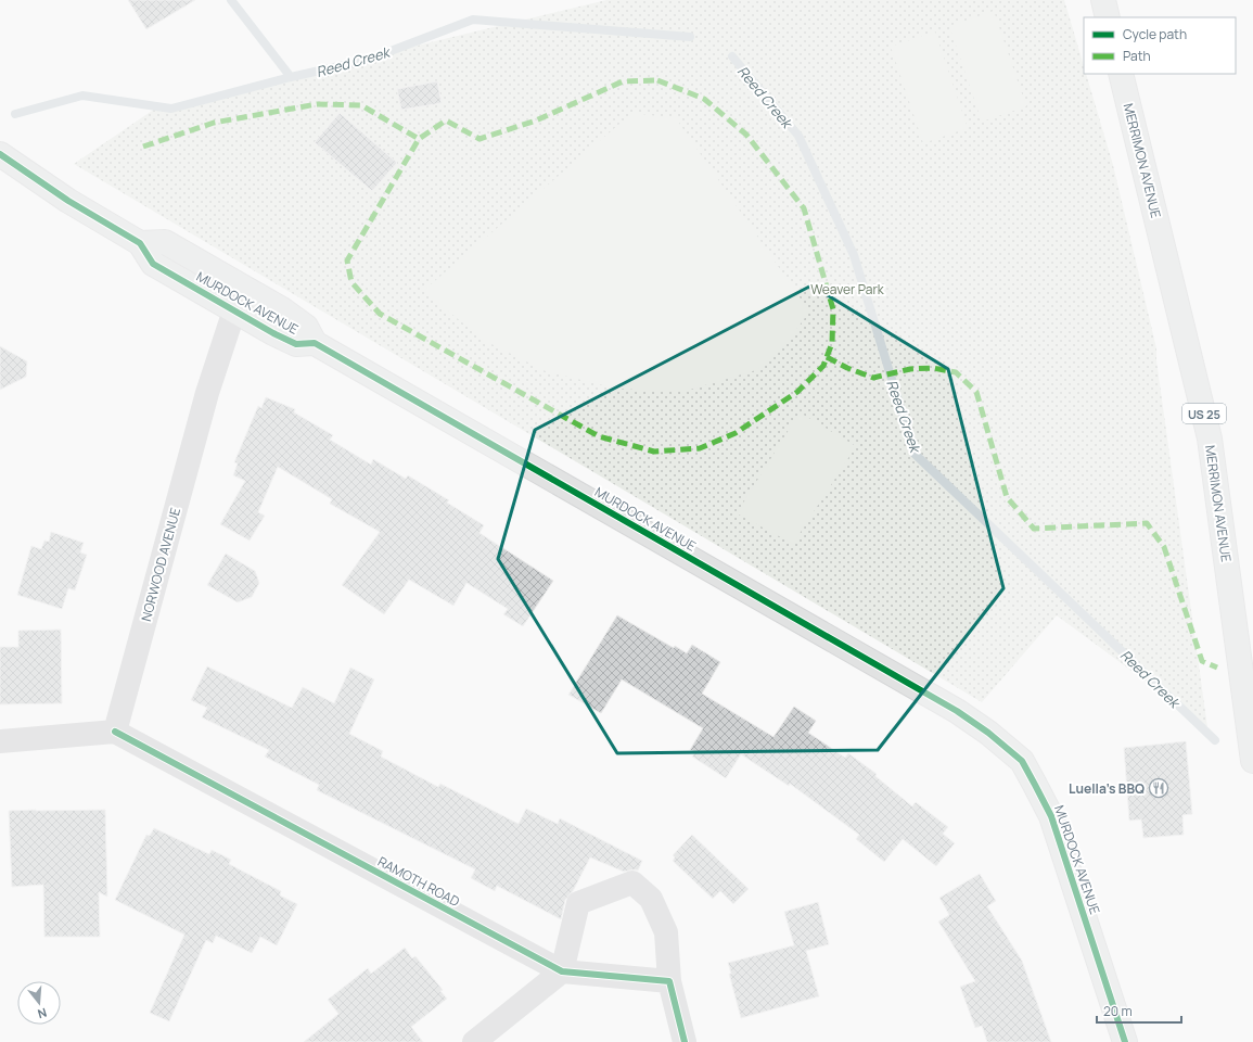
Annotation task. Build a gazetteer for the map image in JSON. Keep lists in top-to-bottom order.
{
  "streets": {
    "street": [
      "MERRIMON AVENUE",
      "MURDOCK AVENUE",
      "US 25",
      "NORWOOD AVENUE",
      "RAMOTH ROAD"
    ]
  },
  "crossings": [
    ["MURDOCK AVENUE", "NORWOOD AVENUE"],
    ["NORWOOD AVENUE", "RAMOTH ROAD"]
  ],
  "water": ["Reed Creek"],
  "parks": ["Weaver Park"],
  "places": {
    "restaurant": ["Luella's BBQ"]
  },
  "legend": ["Cycle path", "Path"],
  "scale_bar": "20 m",
  "north": "bottom"
}
